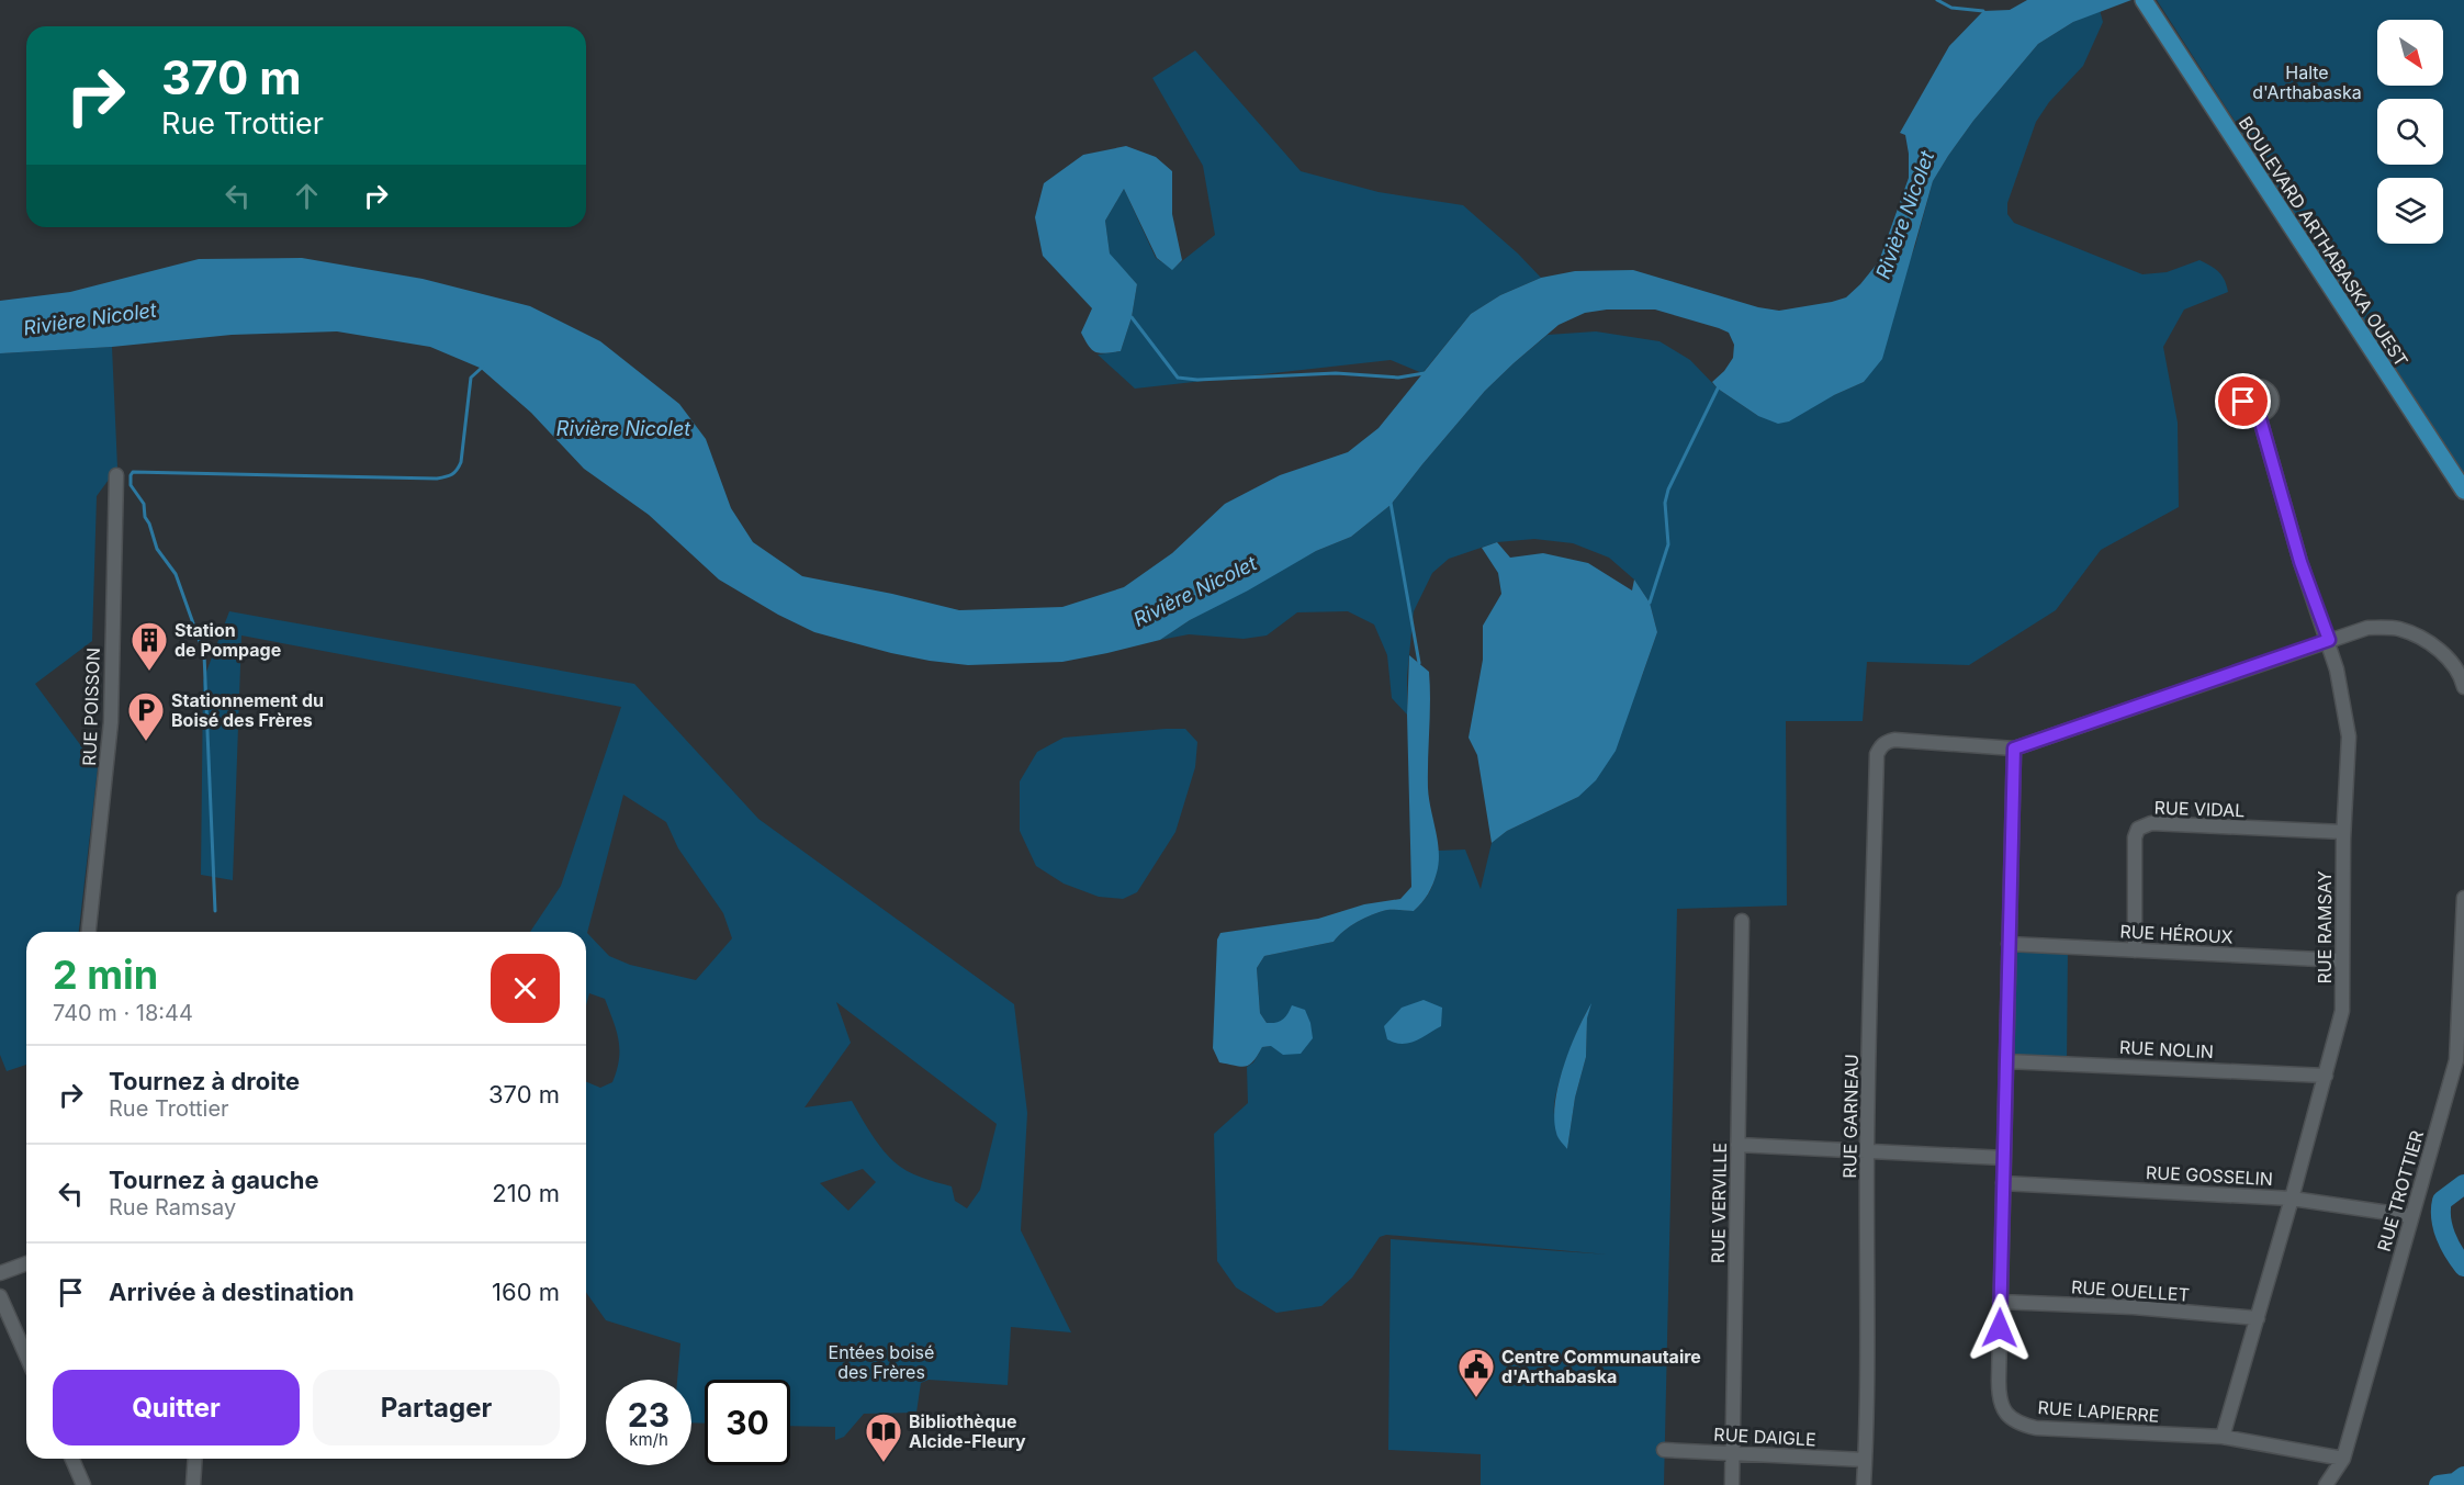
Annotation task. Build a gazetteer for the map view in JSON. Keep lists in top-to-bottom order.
{
  "streets": {
    "main road": ["BOULEVARD ARTHABASKA OUEST"],
    "street": [
      "RUE POISSON",
      "RUE VIDAL",
      "RUE RAMSAY",
      "RUE HÉROUX",
      "RUE NOLIN",
      "RUE GARNEAU",
      "RUE GOSSELIN",
      "RUE TROTTIER",
      "RUE VERVILLE",
      "RUE OUELLET",
      "RUE LAPIERRE",
      "RUE DAIGLE"
    ]
  },
  "crossings": [
    ["RUE VIDAL", "RUE RAMSAY"],
    ["RUE VIDAL", "RUE HÉROUX"],
    ["RUE RAMSAY", "RUE HÉROUX"],
    ["RUE RAMSAY", "RUE NOLIN"],
    ["RUE RAMSAY", "RUE GOSSELIN"],
    ["RUE RAMSAY", "RUE OUELLET"],
    ["RUE RAMSAY", "RUE LAPIERRE"],
    ["RUE HÉROUX", "RUE LAPIERRE"],
    ["RUE NOLIN", "RUE LAPIERRE"],
    ["RUE GARNEAU", "RUE LAPIERRE"],
    ["RUE GARNEAU", "RUE DAIGLE"],
    ["RUE GOSSELIN", "RUE TROTTIER"],
    ["RUE GOSSELIN", "RUE LAPIERRE"],
    ["RUE TROTTIER", "RUE LAPIERRE"],
    ["RUE VERVILLE", "RUE DAIGLE"],
    ["RUE OUELLET", "RUE LAPIERRE"]
  ],
  "water": ["Rivière Nicolet"],
  "parks": ["Halte d'Arthabaska", "Entées boisé des Frères"],
  "places": {
    "building": ["Station de Pompage"],
    "parking": ["Stationnement du Boisé des Frères"],
    "public building": ["Centre Communautaire d'Arthabaska"],
    "library": ["Bibliothèque Alcide-Fleury"]
  },
  "north": "bottom right",
  "page": {
    "turn": ["370 m", "Rue Trottier"],
    "heading": ["2 min", "740 m · 18:44"],
    "list": [
      {
        "name": "Tournez à droite",
        "note": "Rue Trottier",
        "value": "370 m"
      },
      {
        "name": "Tournez à gauche",
        "note": "Rue Ramsay",
        "value": "210 m"
      },
      {
        "name": "Arrivée à destination",
        "value": "160 m"
      }
    ],
    "buttons": ["Quitter", "Partager"],
    "speed": "23 km/h",
    "limit": "30"
  }
}
